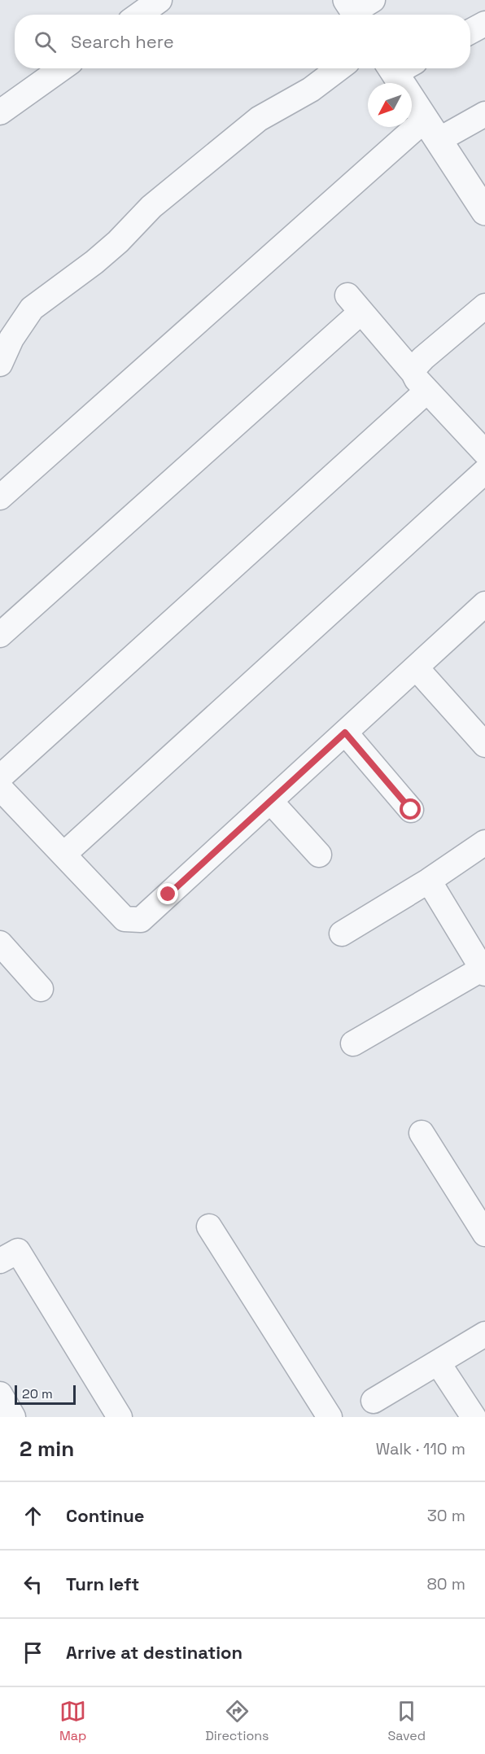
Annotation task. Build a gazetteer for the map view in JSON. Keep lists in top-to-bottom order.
{
  "scale_bar": "20 m",
  "north": "bottom left",
  "page": {
    "search": "Search here",
    "scale": "20 m",
    "heading": ["2 min", "Walk · 110 m"],
    "list": [
      ["Continue", "30 m"],
      ["Turn left", "80 m"],
      "Arrive at destination"
    ],
    "nav": ["Map", "Directions", "Saved"]
  }
}
